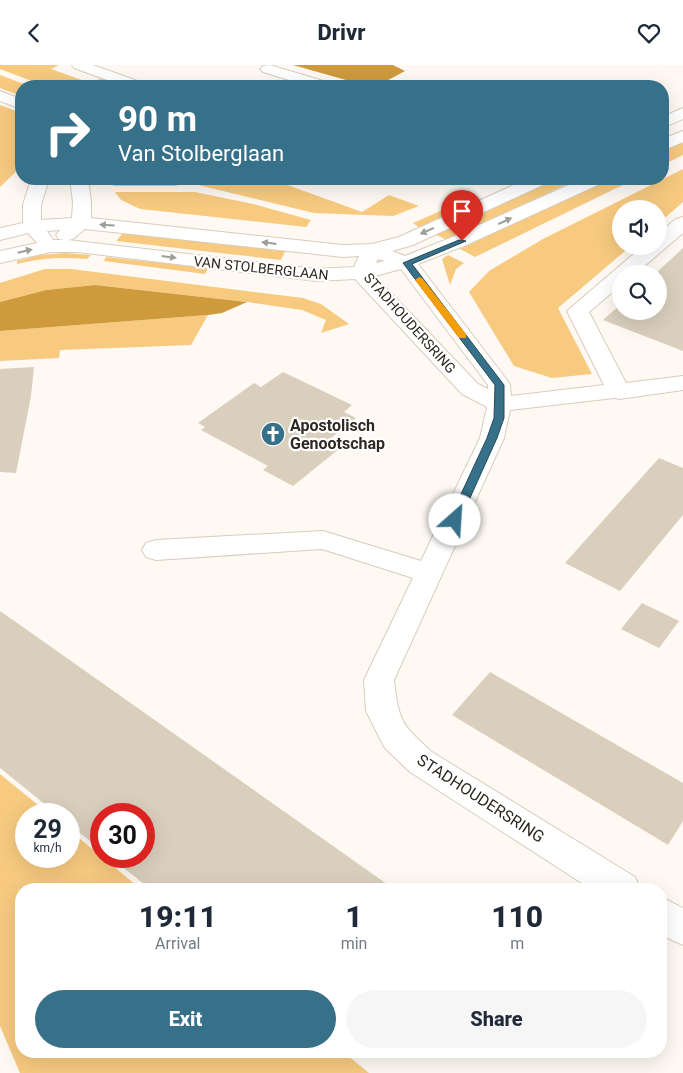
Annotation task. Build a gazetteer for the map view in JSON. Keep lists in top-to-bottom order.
{
  "streets": {
    "street": ["VAN STOLBERGLAAN", "STADHOUDERSRING"]
  },
  "crossings": [
    ["VAN STOLBERGLAAN", "STADHOUDERSRING"]
  ],
  "places": {
    "church": ["Apostolisch Genootschap"]
  },
  "page": {
    "header": "Drivr",
    "turn": ["90 m", "Van Stolberglaan"],
    "speed": "29 km/h",
    "limit": "30",
    "eta": [
      "19:11",
      "Arrival",
      "1",
      "min",
      "110",
      "m"
    ],
    "buttons": ["Exit", "Share"]
  }
}
